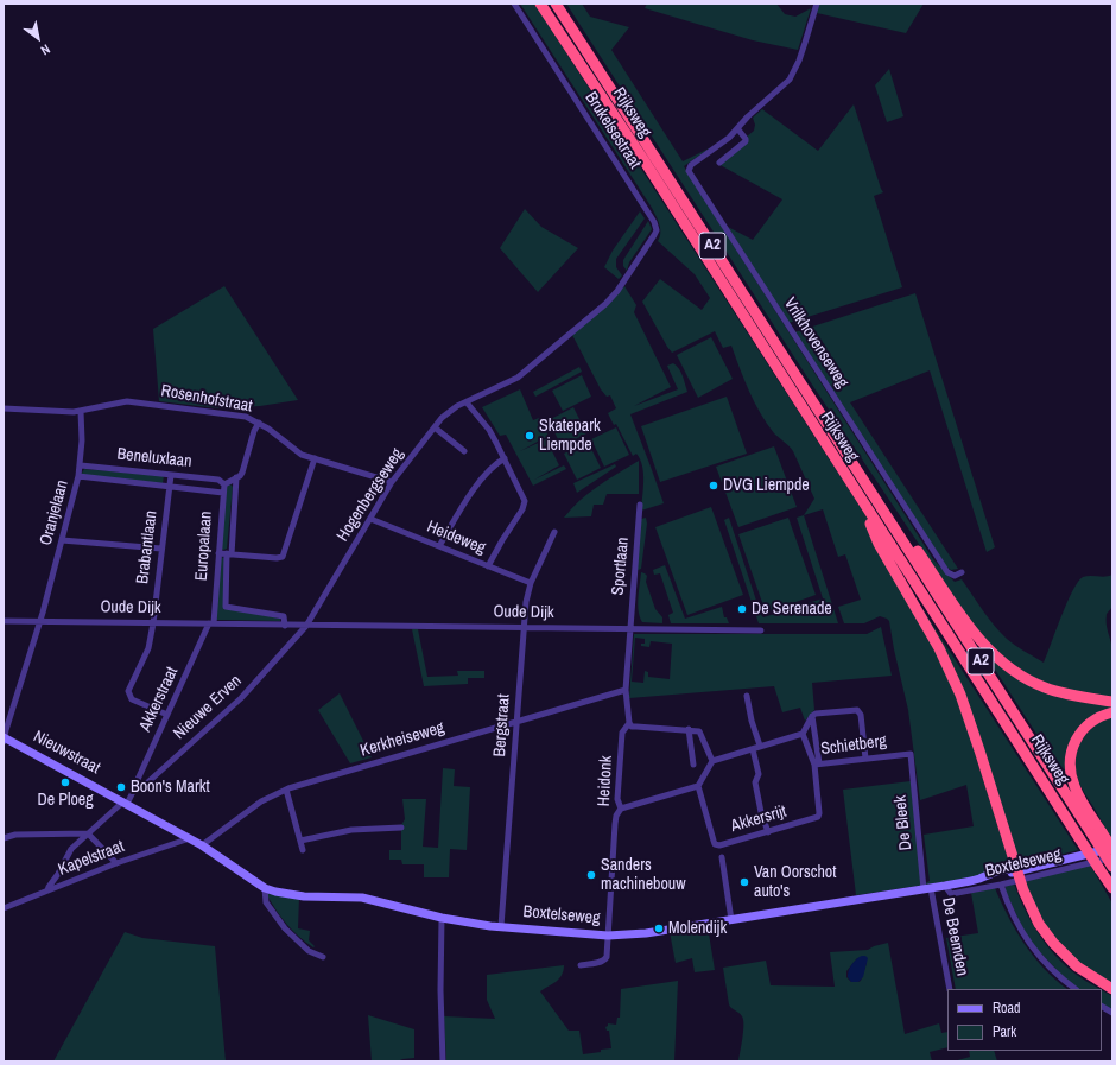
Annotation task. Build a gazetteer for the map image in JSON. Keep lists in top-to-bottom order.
{
  "streets": {
    "highway": ["Rijksweg", "A2"],
    "street": [
      "Brukelsestraat",
      "Vrilkhovenseweg",
      "Rosenhofstraat",
      "Beneluxlaan",
      "Hogenbergseweg",
      "Oranjelaan",
      "Heideweg",
      "Europalaan",
      "Brabantlaan",
      "Sportlaan",
      "Oude Dijk",
      "Akkerstraat",
      "Nieuwe Erven",
      "Bergstraat",
      "Kerkheiseweg",
      "Schietberg",
      "Nieuwstraat",
      "Heidonk",
      "Akkersrijt",
      "De Bleek",
      "Kapelstraat",
      "Boxtelseweg",
      "De Beemden"
    ]
  },
  "crossings": [
    ["Rijksweg", "A2"],
    ["Brukelsestraat", "Hogenbergseweg"],
    ["A2", "Boxtelseweg"],
    ["Rosenhofstraat", "Hogenbergseweg"],
    ["Rosenhofstraat", "Oranjelaan"],
    ["Rosenhofstraat", "Europalaan"],
    ["Beneluxlaan", "Oranjelaan"],
    ["Beneluxlaan", "Europalaan"],
    ["Beneluxlaan", "Brabantlaan"],
    ["Hogenbergseweg", "Heideweg"],
    ["Hogenbergseweg", "Oude Dijk"],
    ["Hogenbergseweg", "Nieuwe Erven"],
    ["Oranjelaan", "Oude Dijk"],
    ["Oranjelaan", "Nieuwstraat"],
    ["Heideweg", "Bergstraat"],
    ["Europalaan", "Oude Dijk"],
    ["Europalaan", "Akkerstraat"],
    ["Brabantlaan", "Oude Dijk"],
    ["Brabantlaan", "Akkerstraat"],
    ["Sportlaan", "Oude Dijk"],
    ["Sportlaan", "Heidonk"],
    ["Oude Dijk", "Akkerstraat"],
    ["Oude Dijk", "Nieuwe Erven"],
    ["Oude Dijk", "Bergstraat"],
    ["Oude Dijk", "Heidonk"],
    ["Akkerstraat", "Nieuwe Erven"],
    ["Bergstraat", "Kerkheiseweg"],
    ["Bergstraat", "Boxtelseweg"],
    ["Kerkheiseweg", "Heidonk"],
    ["Kerkheiseweg", "Boxtelseweg"],
    ["Schietberg", "Akkersrijt"],
    ["Schietberg", "De Bleek"],
    ["Nieuwstraat", "Kapelstraat"],
    ["Nieuwstraat", "Boxtelseweg"],
    ["Heidonk", "Boxtelseweg"],
    ["De Bleek", "Boxtelseweg"],
    ["De Bleek", "De Beemden"],
    ["Kapelstraat", "Boxtelseweg"],
    ["Boxtelseweg", "De Beemden"]
  ],
  "places": [
    "Skatepark Liempde",
    "DVG Liempde",
    "De Serenade",
    "De Ploeg",
    "Boon's Markt",
    "Sanders machinebouw",
    "Van Oorschot auto's",
    "Molendijk"
  ],
  "legend": ["Road", "Park"],
  "north": "bottom right"
}
